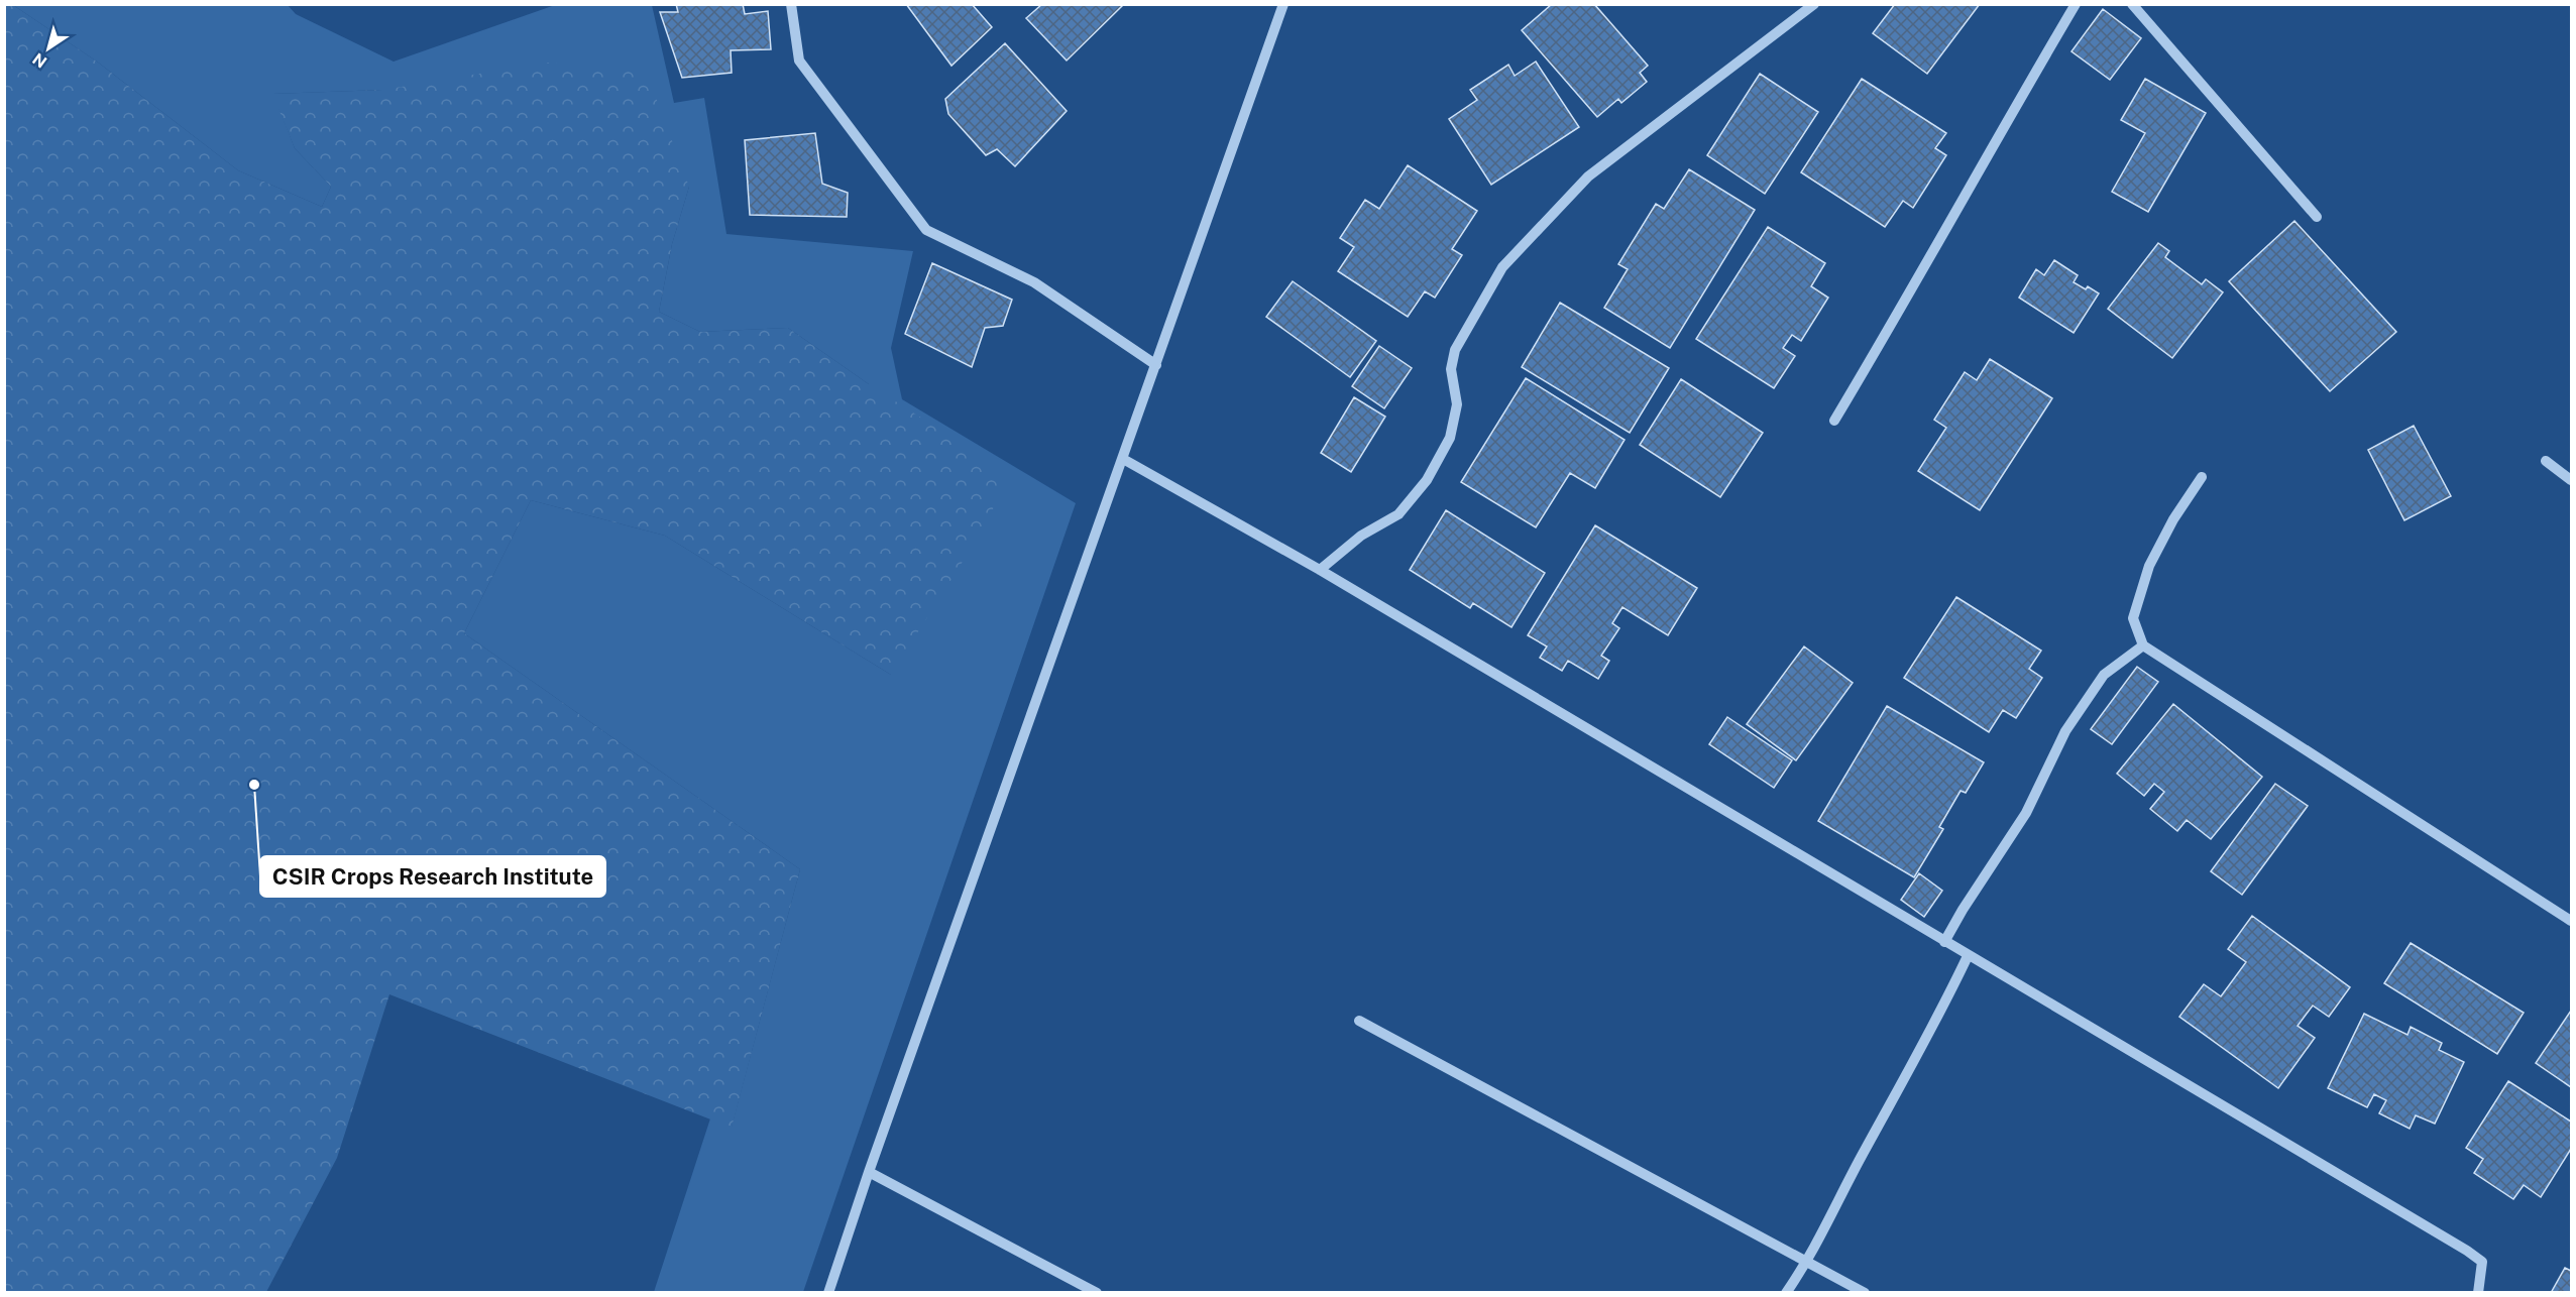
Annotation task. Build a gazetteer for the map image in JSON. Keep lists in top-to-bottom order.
{
  "places": ["CSIR Crops Research Institute"],
  "north": "bottom left"
}
